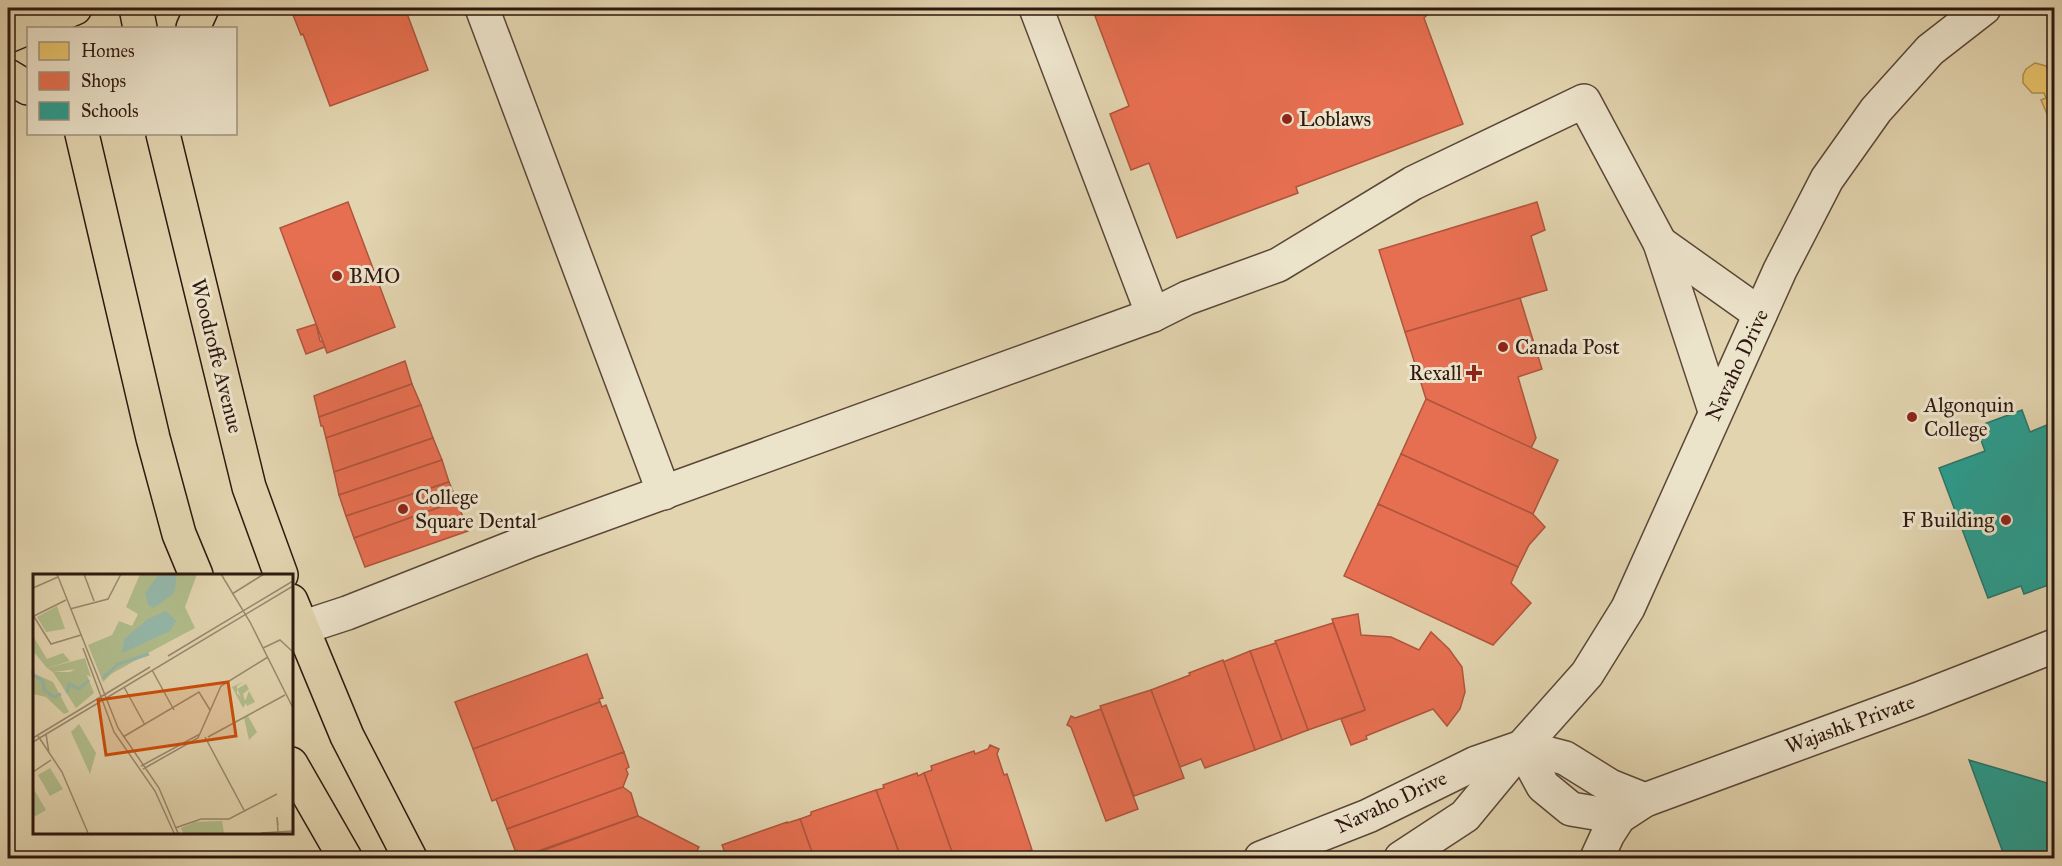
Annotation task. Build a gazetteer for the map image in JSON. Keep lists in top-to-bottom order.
{
  "streets": {
    "main road": ["Woodroffe Avenue"],
    "street": ["Navaho Drive", "Wajashk Private"]
  },
  "crossings": [
    ["Navaho Drive", "Wajashk Private"]
  ],
  "places": {
    "other": [
      "Loblaws",
      "BMO",
      "Canada Post",
      "Algonquin College",
      "College Square Dental",
      "F Building"
    ],
    "health": ["Rexall"]
  },
  "legend": ["Homes", "Shops", "Schools"]
}
